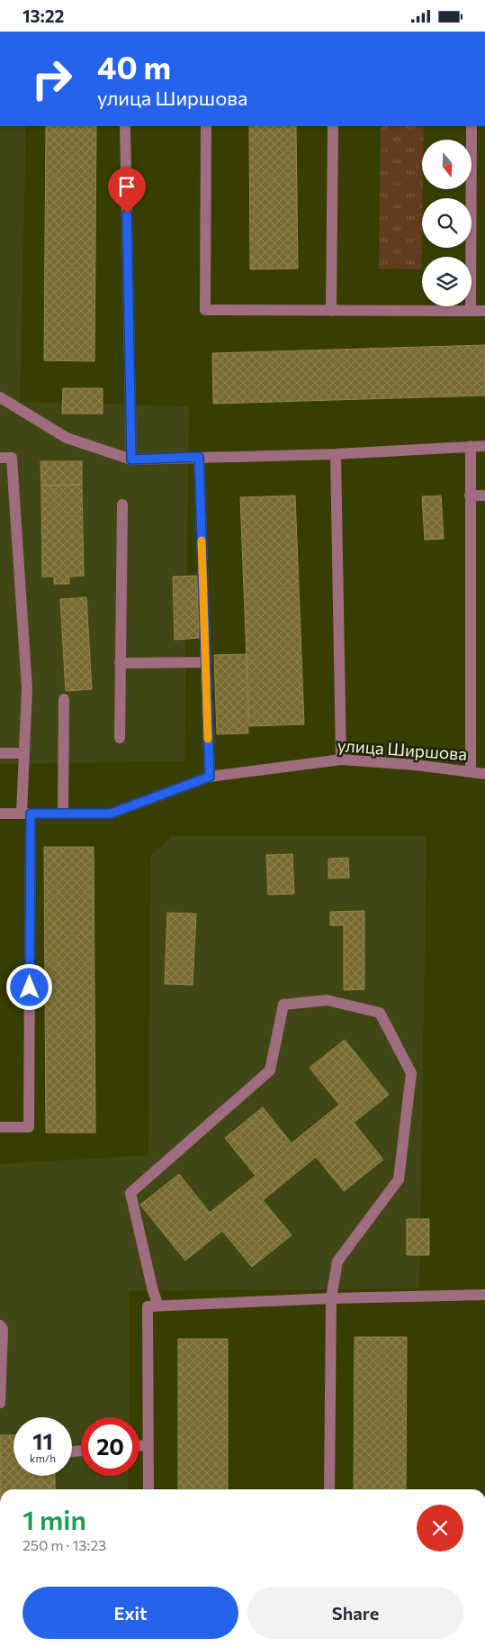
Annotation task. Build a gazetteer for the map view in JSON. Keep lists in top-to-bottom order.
{
  "streets": {
    "street": ["улица Ширшова"]
  },
  "north": "bottom",
  "page": {
    "status": "13:22",
    "turn": ["40 m", "улица Ширшова"],
    "speed": "11 km/h",
    "limit": "20",
    "heading": ["1 min", "250 m · 13:23"],
    "buttons": ["Exit", "Share"]
  }
}
